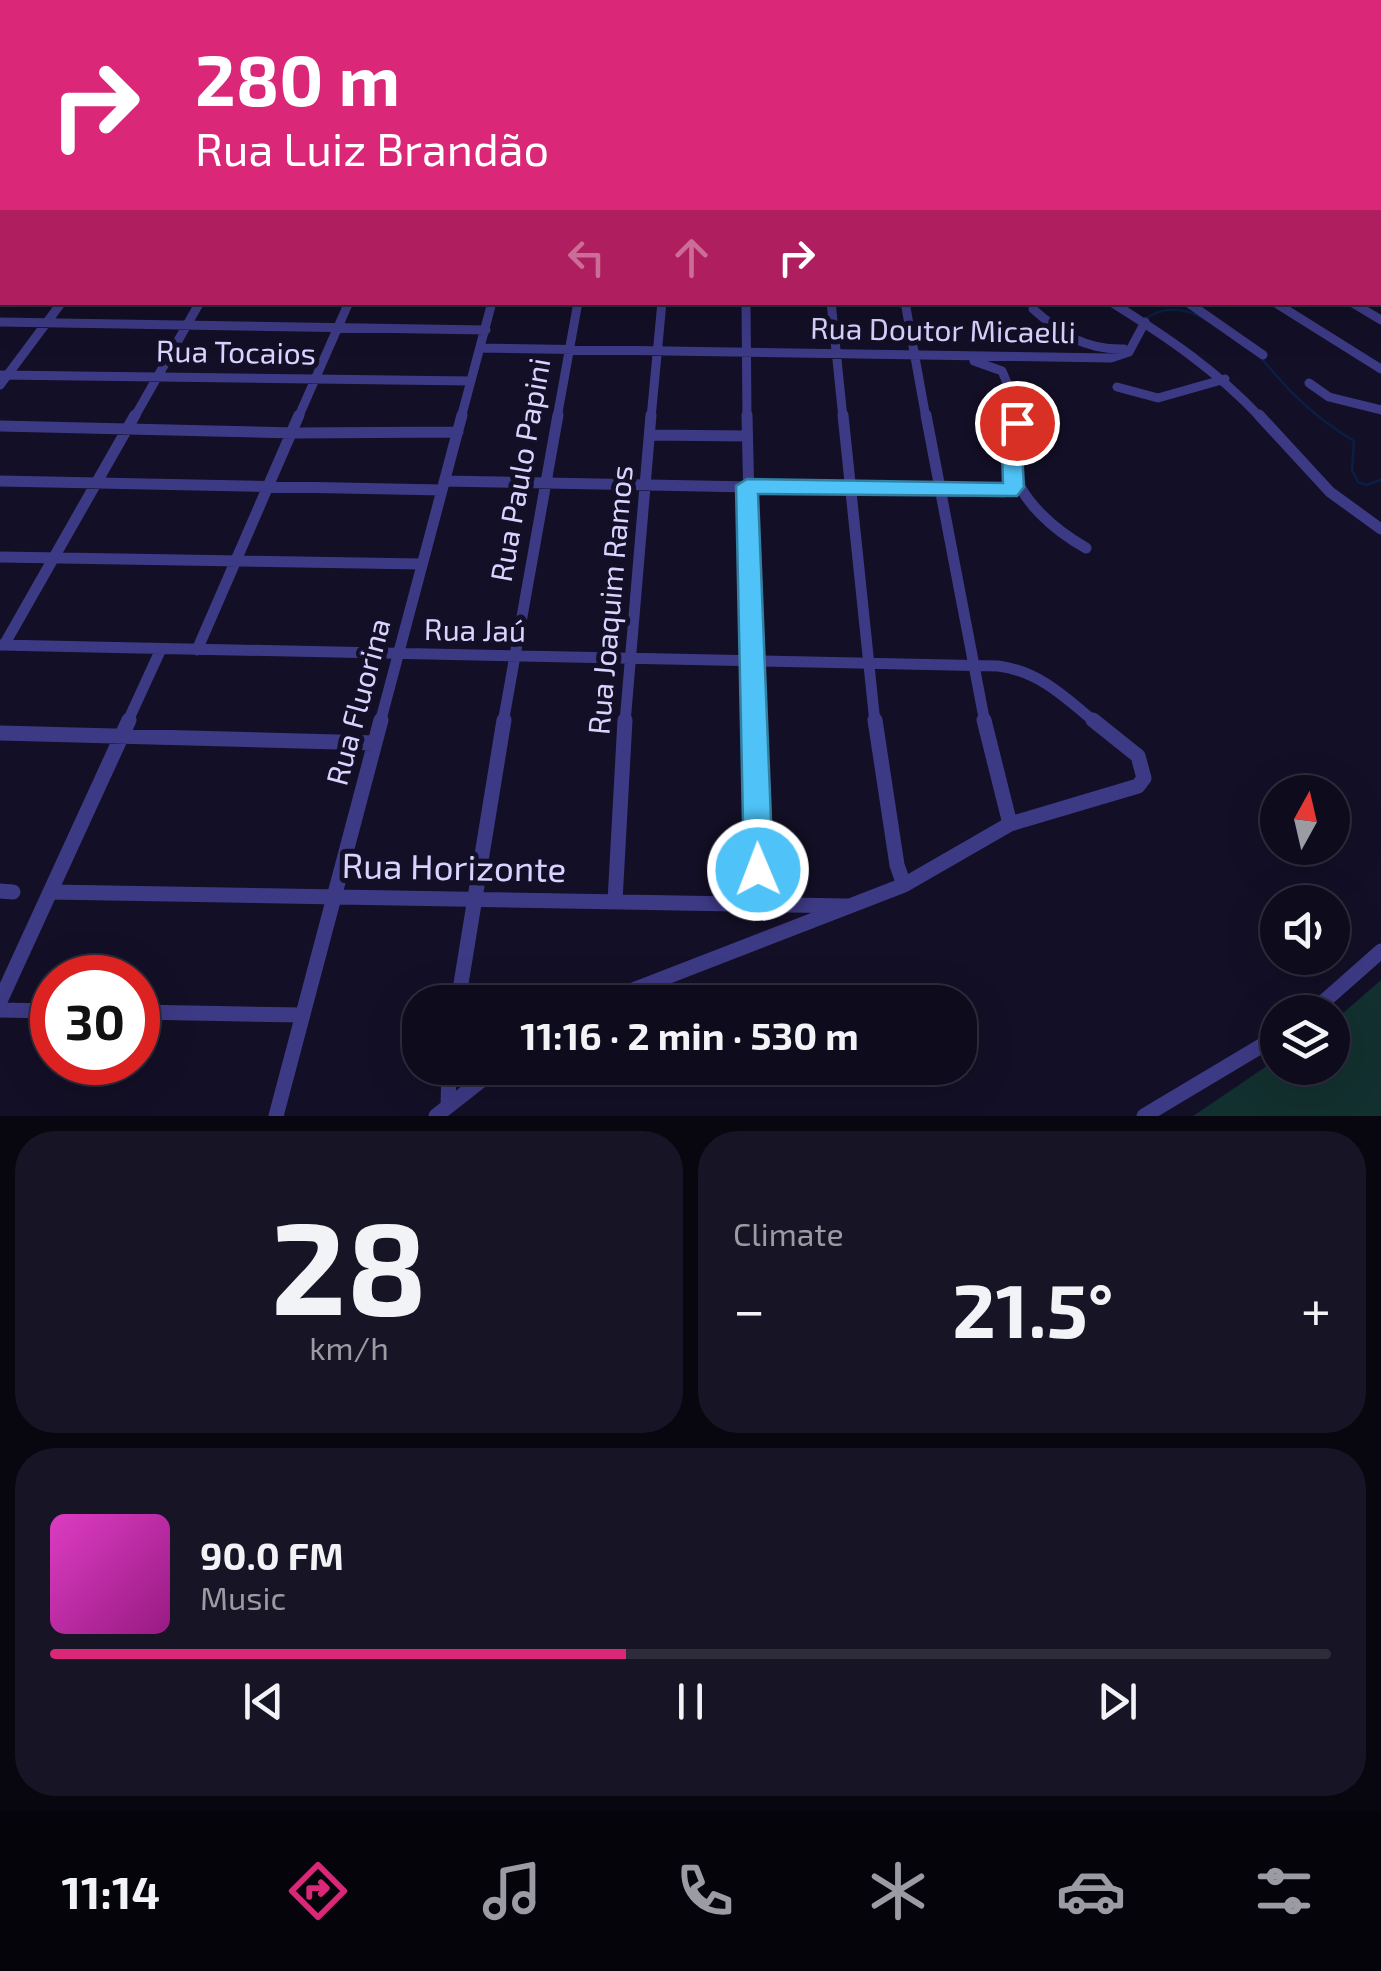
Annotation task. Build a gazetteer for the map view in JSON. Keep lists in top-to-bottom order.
{
  "streets": {
    "street": [
      "Rua Doutor Micaelli",
      "Rua Tocaios",
      "Rua Paulo Papini",
      "Rua Joaquim Ramos",
      "Rua Jaú",
      "Rua Fluorina",
      "Rua Horizonte"
    ]
  },
  "crossings": [
    ["Rua Doutor Micaelli", "Rua Paulo Papini"],
    ["Rua Doutor Micaelli", "Rua Joaquim Ramos"],
    ["Rua Doutor Micaelli", "Rua Fluorina"],
    ["Rua Tocaios", "Rua Fluorina"],
    ["Rua Paulo Papini", "Rua Jaú"],
    ["Rua Paulo Papini", "Rua Horizonte"],
    ["Rua Joaquim Ramos", "Rua Jaú"],
    ["Rua Joaquim Ramos", "Rua Horizonte"],
    ["Rua Jaú", "Rua Fluorina"],
    ["Rua Fluorina", "Rua Horizonte"]
  ],
  "north": "top",
  "page": {
    "turn": ["280 m", "Rua Luiz Brandão"],
    "limit": "30",
    "trip": "11:16 · 2 min · 530 m",
    "tile": [
      ["28", "km/h"],
      "Climate"
    ],
    "heat": ["−", "21.5°", "+"],
    "song": ["90.0 FM", "Music"],
    "tabs": "11:14"
  }
}
